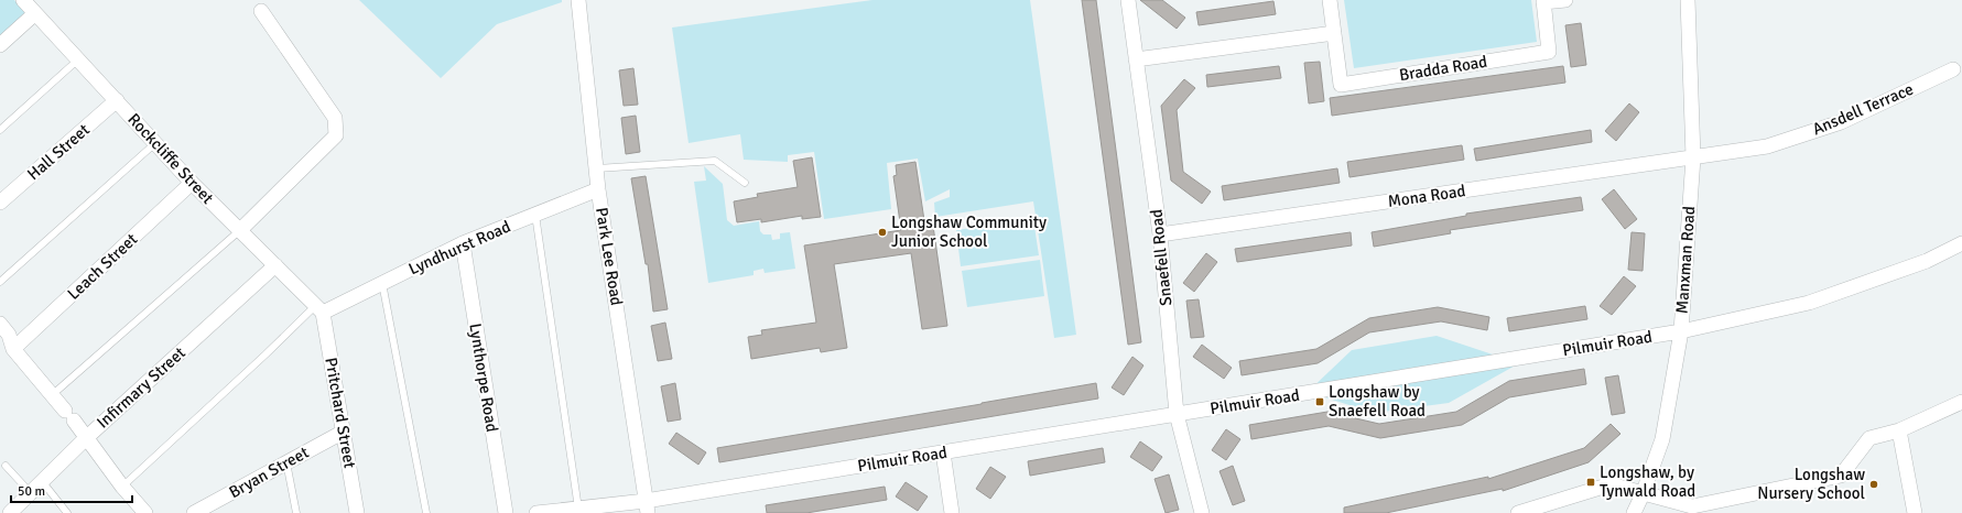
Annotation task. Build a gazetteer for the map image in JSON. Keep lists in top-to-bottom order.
{
  "streets": {
    "street": [
      "Bradda Road",
      "Ansdell Terrace",
      "Hall Street",
      "Rockcliffe Street",
      "Mona Road",
      "Lyndhurst Road",
      "Park Lee Road",
      "Snaefell Road",
      "Manxman Road",
      "Leach Street",
      "Pilmuir Road",
      "Lynthorpe Road",
      "Infirmary Street",
      "Pritchard Street",
      "Bryan Street"
    ]
  },
  "crossings": [
    ["Ansdell Terrace", "Mona Road"],
    ["Ansdell Terrace", "Manxman Road"],
    ["Hall Street", "Rockcliffe Street"],
    ["Rockcliffe Street", "Lyndhurst Road"],
    ["Rockcliffe Street", "Leach Street"],
    ["Rockcliffe Street", "Infirmary Street"],
    ["Rockcliffe Street", "Pritchard Street"],
    ["Mona Road", "Snaefell Road"],
    ["Mona Road", "Manxman Road"],
    ["Lyndhurst Road", "Park Lee Road"],
    ["Lyndhurst Road", "Lynthorpe Road"],
    ["Lyndhurst Road", "Pritchard Street"],
    ["Park Lee Road", "Pilmuir Road"],
    ["Snaefell Road", "Pilmuir Road"],
    ["Manxman Road", "Pilmuir Road"],
    ["Pritchard Street", "Bryan Street"]
  ],
  "places": {
    "other": ["Longshaw Community Junior School", "Longshaw Nursery School"],
    "transit": ["Longshaw by Snaefell Road", "Longshaw, by Tynwald Road"]
  },
  "scale_bar": "50 m"
}
